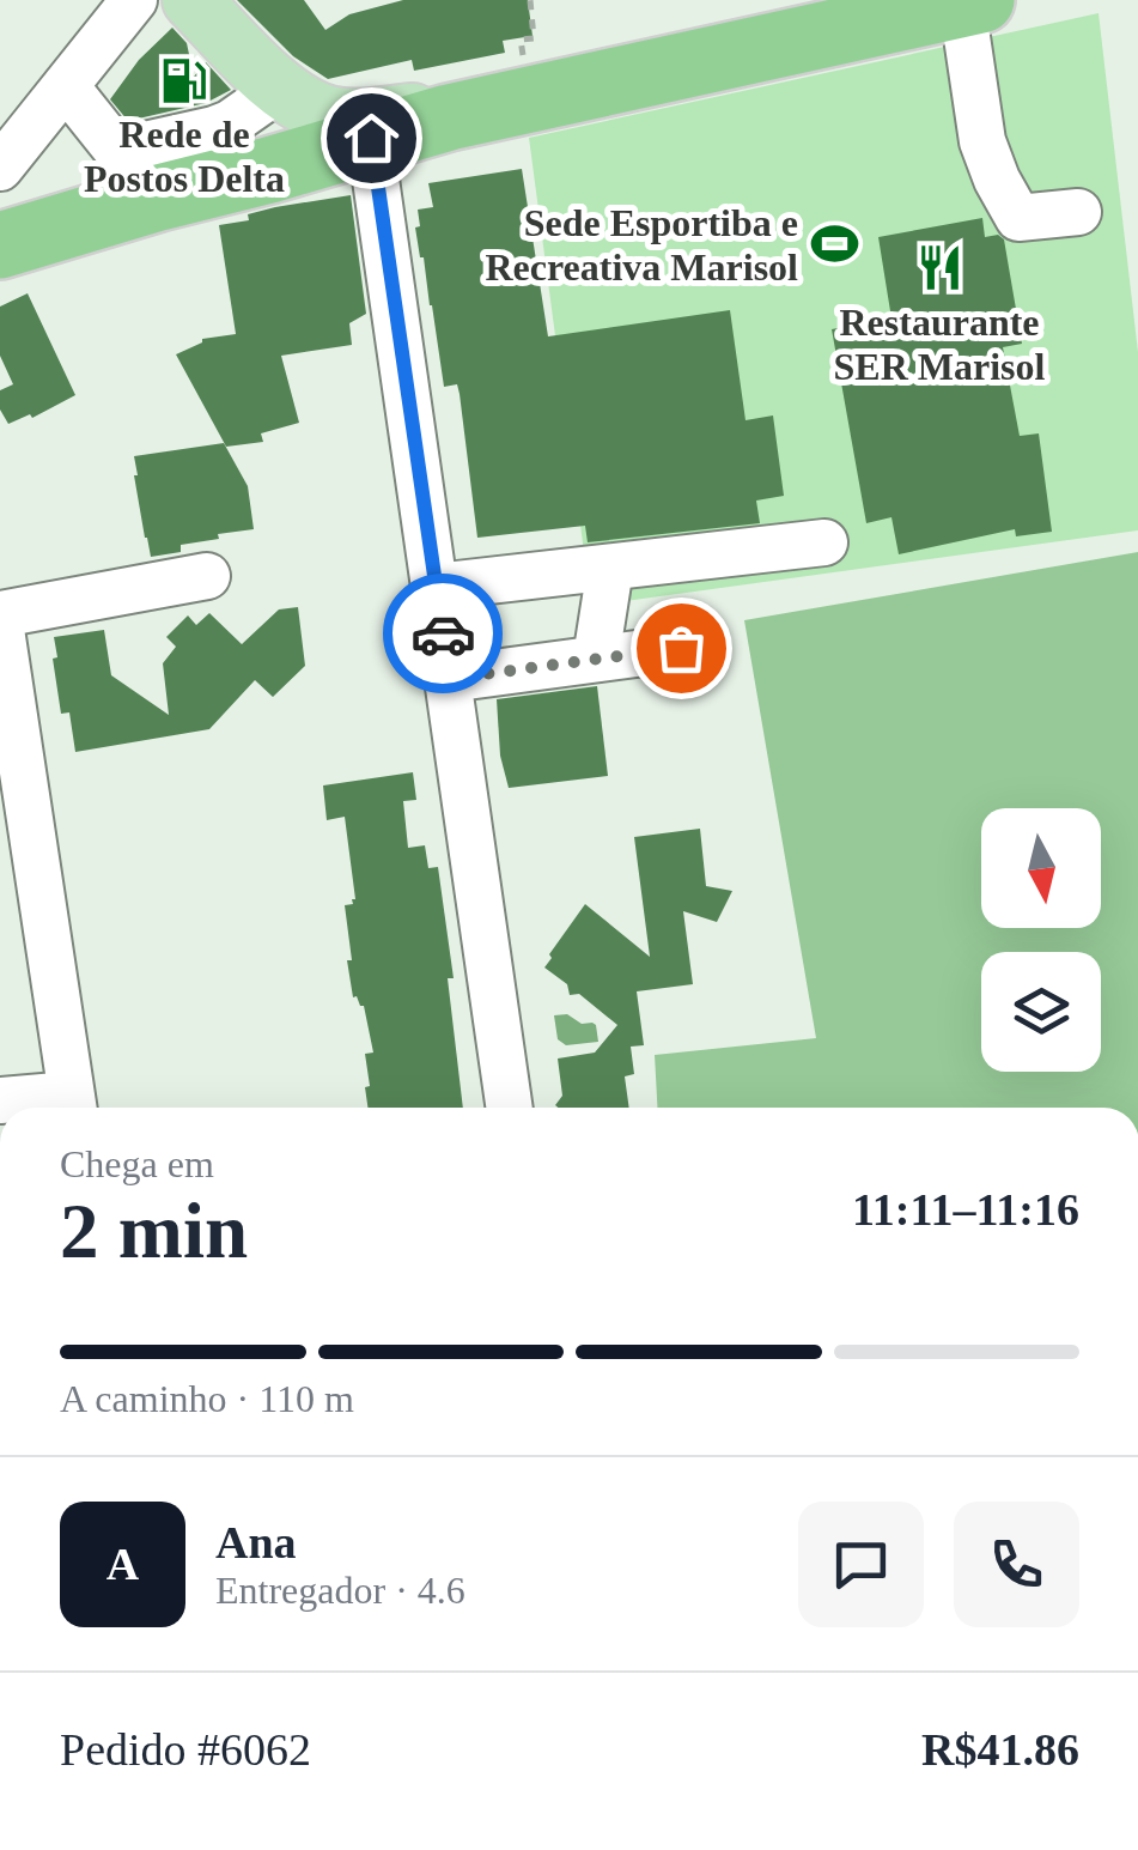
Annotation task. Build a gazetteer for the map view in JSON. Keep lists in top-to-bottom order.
{
  "places": {
    "fuel station": ["Rede de Postos Delta"],
    "sports": ["Sede Esportiba e Recreativa Marisol"],
    "restaurant": ["Restaurante SER Marisol"]
  },
  "north": "bottom",
  "page": {
    "heading": ["2 min", "Chega em", "11:11–11:16"],
    "panel": [
      "Ana",
      "Entregador · 4.6",
      "Pedido #6062",
      "R$41.86"
    ],
    "bar": "A caminho · 110 m",
    "round": "A"
  }
}
